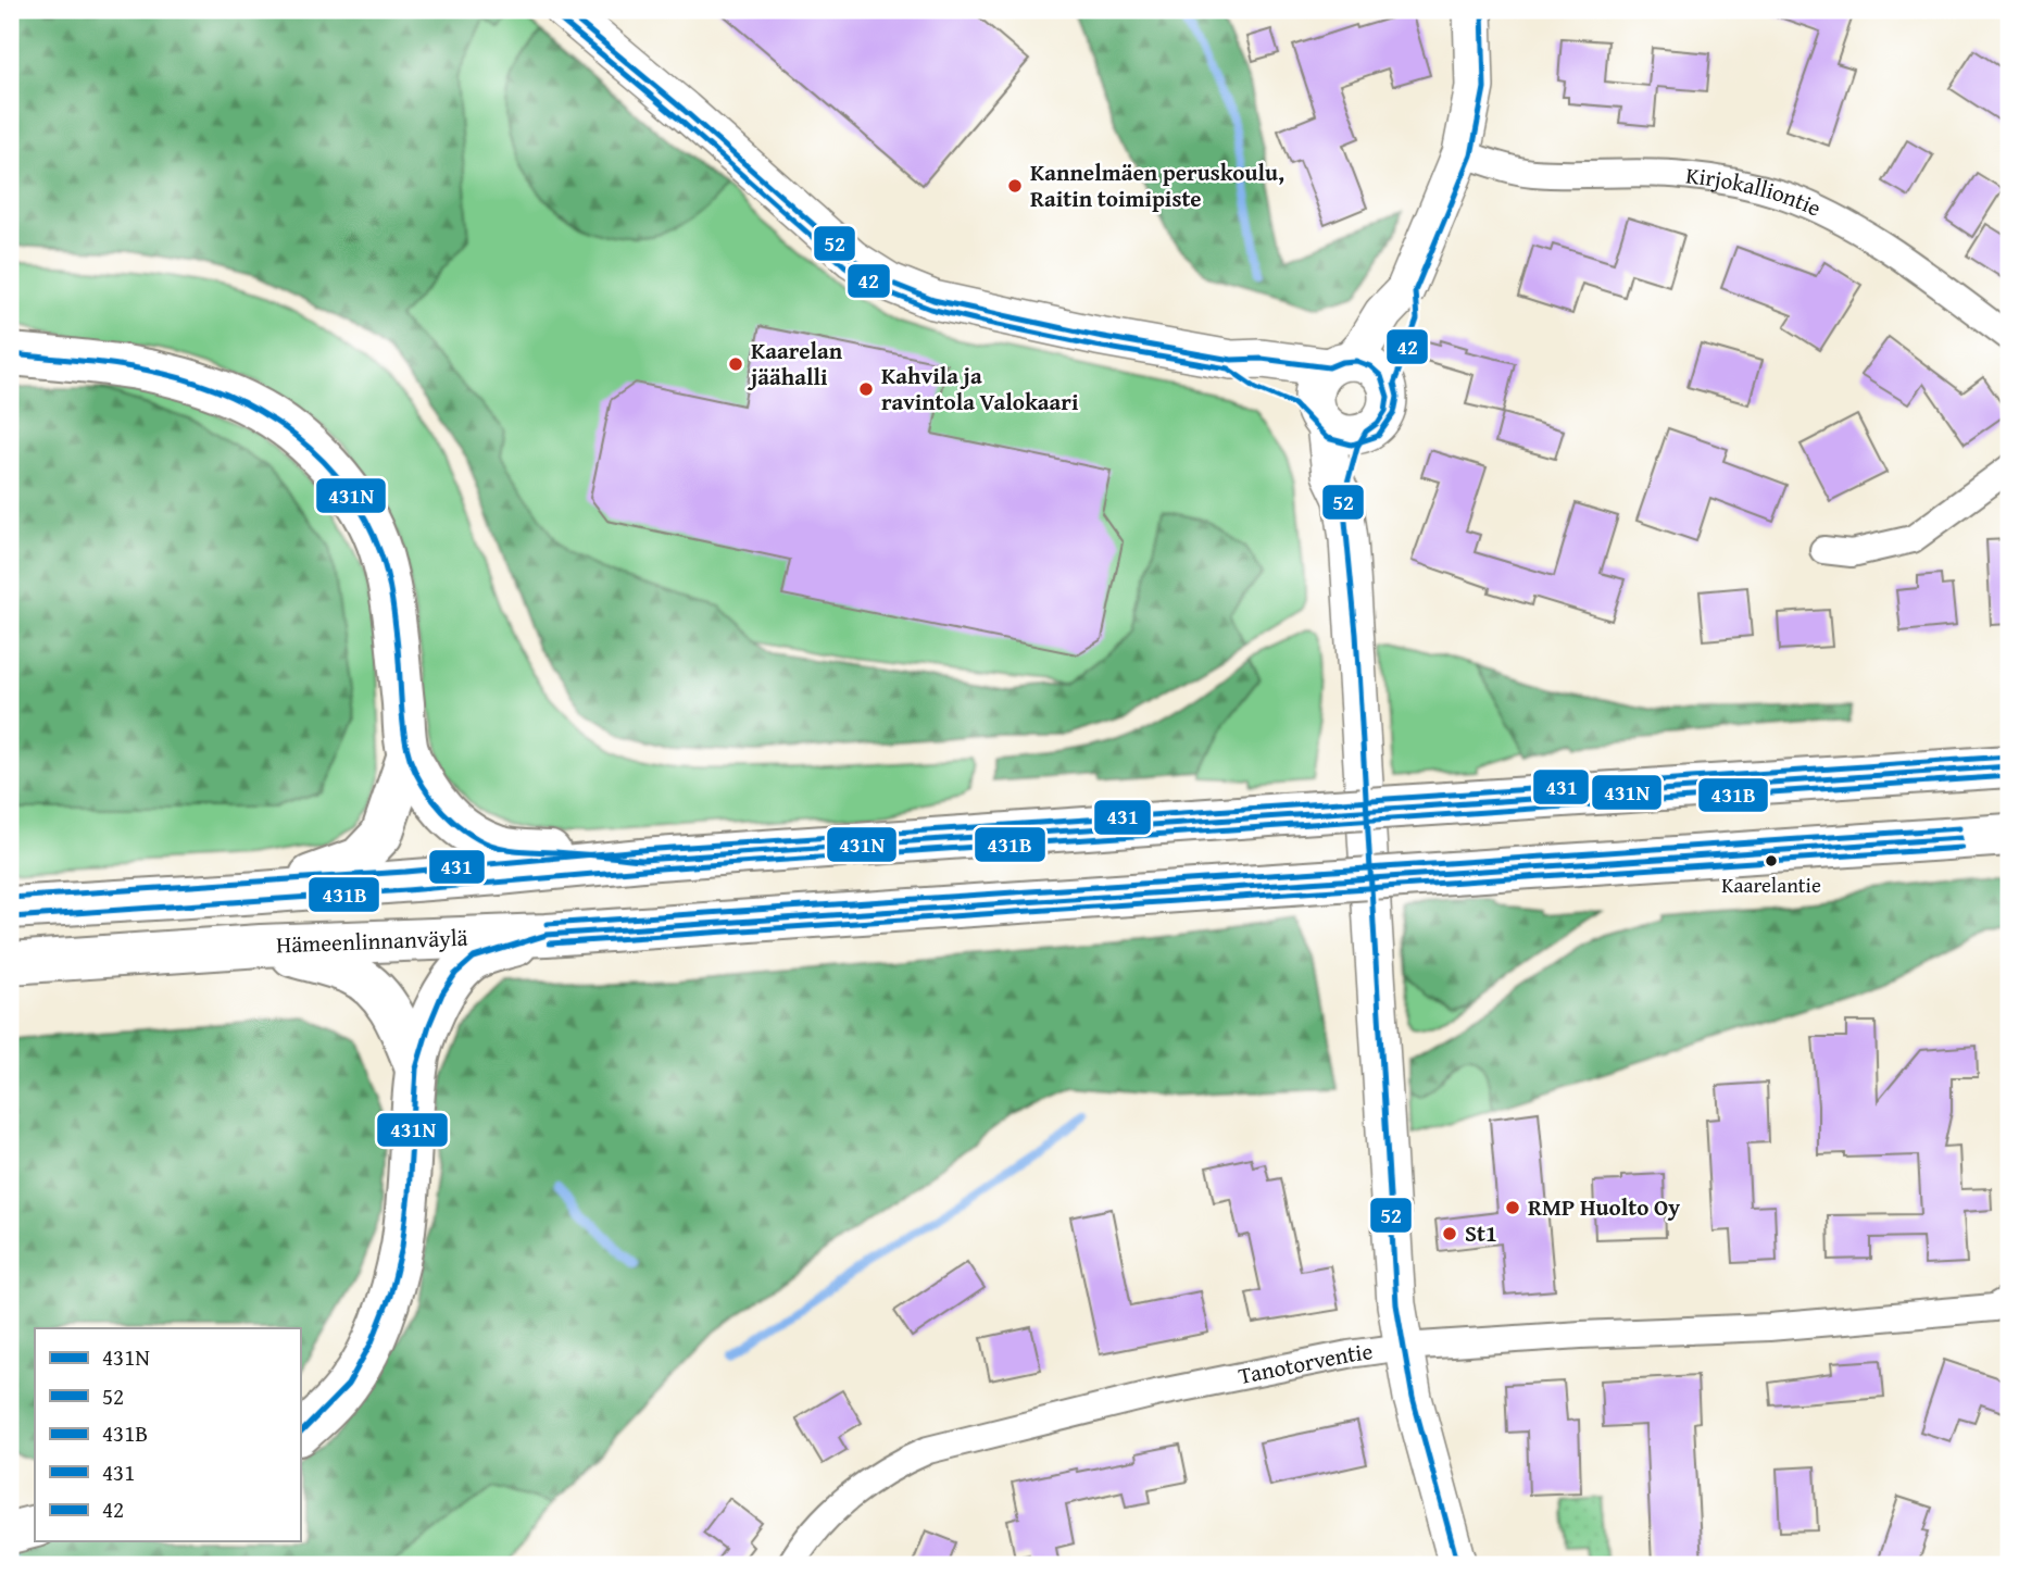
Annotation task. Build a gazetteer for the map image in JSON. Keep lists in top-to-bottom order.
{
  "streets": {
    "highway": ["Hämeenlinnanväylä"],
    "street": ["Kirjokalliontie", "Tanotorventie"]
  },
  "places": [
    "Kannelmäen peruskoulu, Raitin toimipiste",
    "Kaarelan jäähalli",
    "Kahvila ja ravintola Valokaari",
    "Kaarelantie",
    "RMP Huolto Oy",
    "St1"
  ],
  "lines": [
    "transit line 52",
    "transit line 42",
    "transit line 431N",
    "transit line 431",
    "transit line 431B"
  ],
  "legend": [
    "431N",
    "52",
    "431B",
    "431",
    "42"
  ]
}
